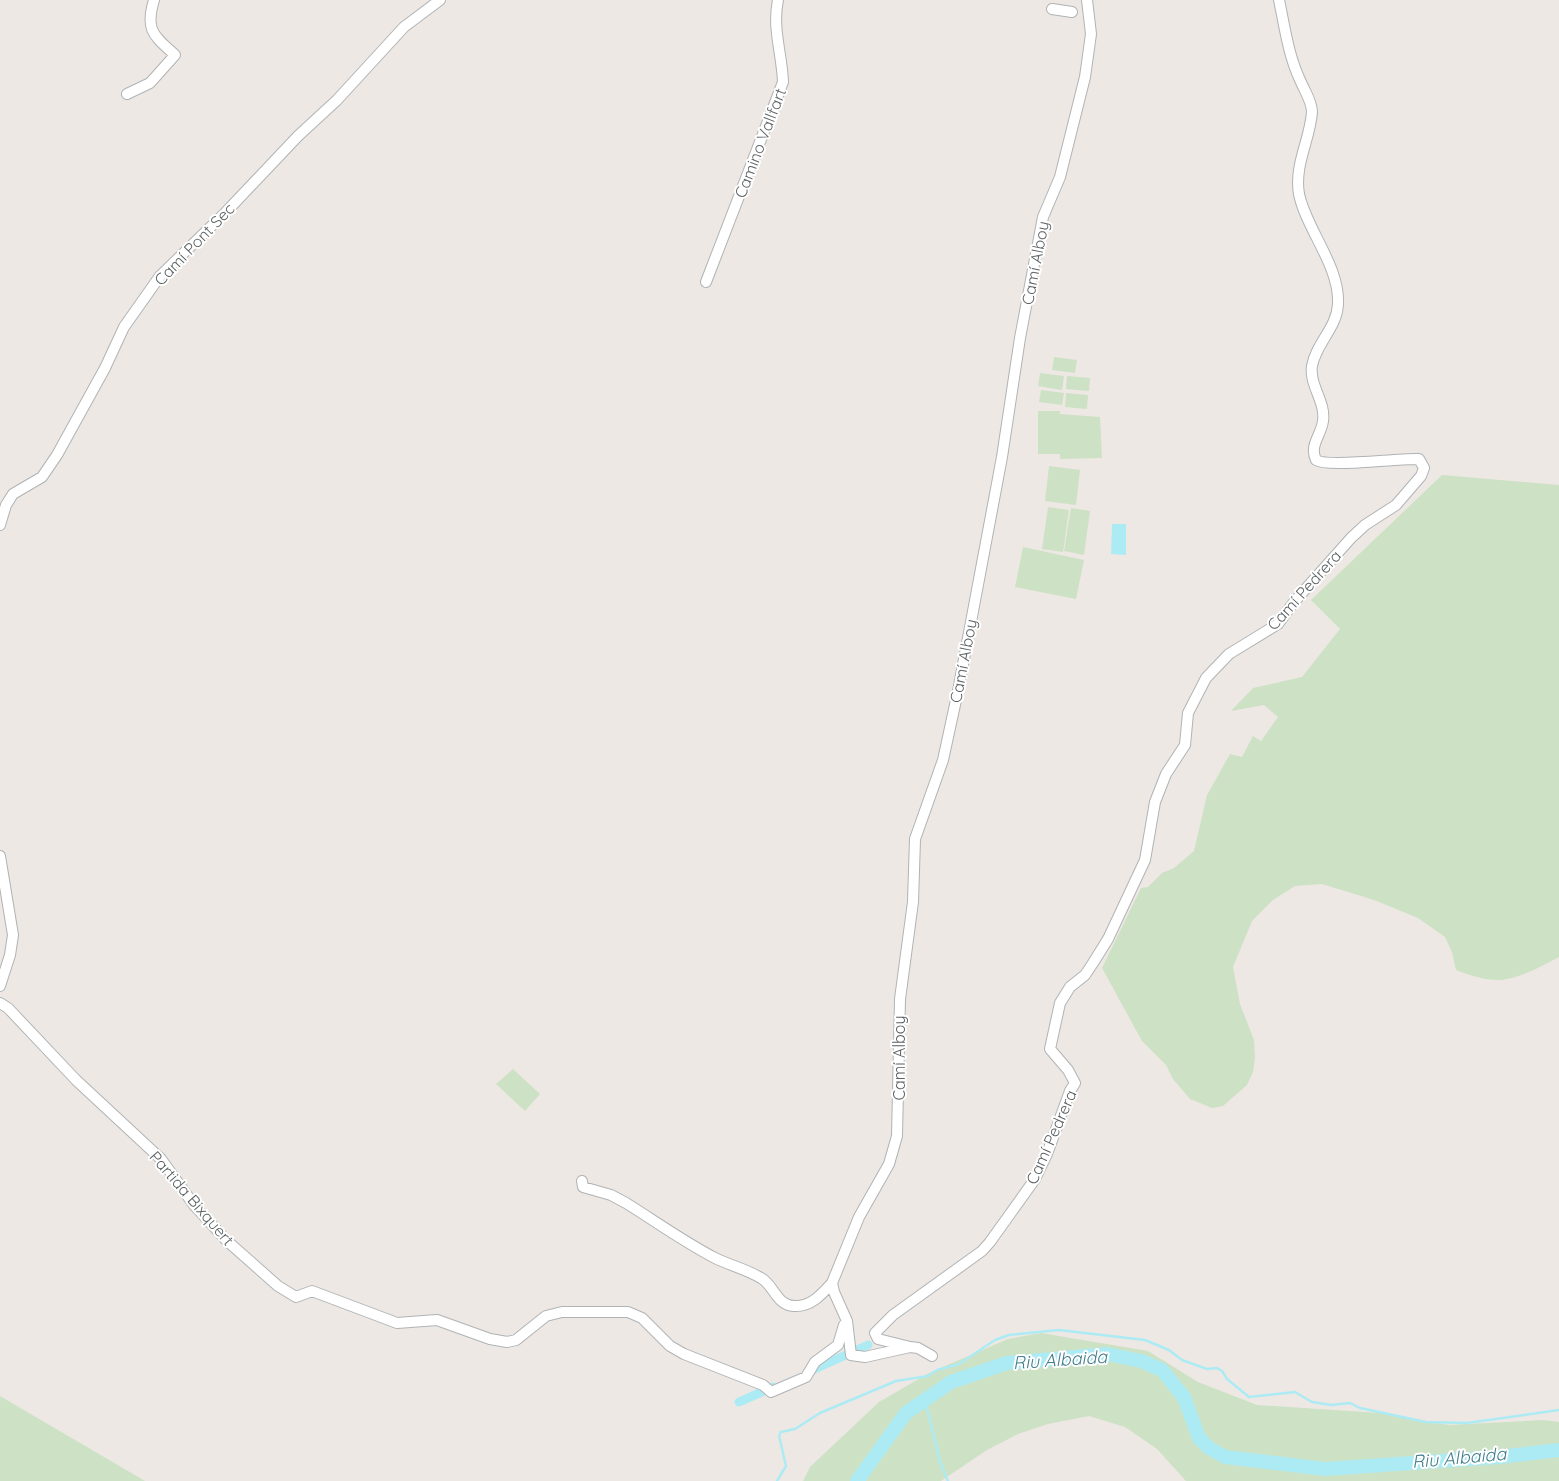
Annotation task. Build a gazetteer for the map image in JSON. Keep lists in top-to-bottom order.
{
  "streets": {
    "street": [
      "Camino Vallfart",
      "Camí Pont Sec",
      "Camí Alboy",
      "Camí Pedrera",
      "Partida Bixquert"
    ]
  },
  "water": ["Riu Albaida"]
}
